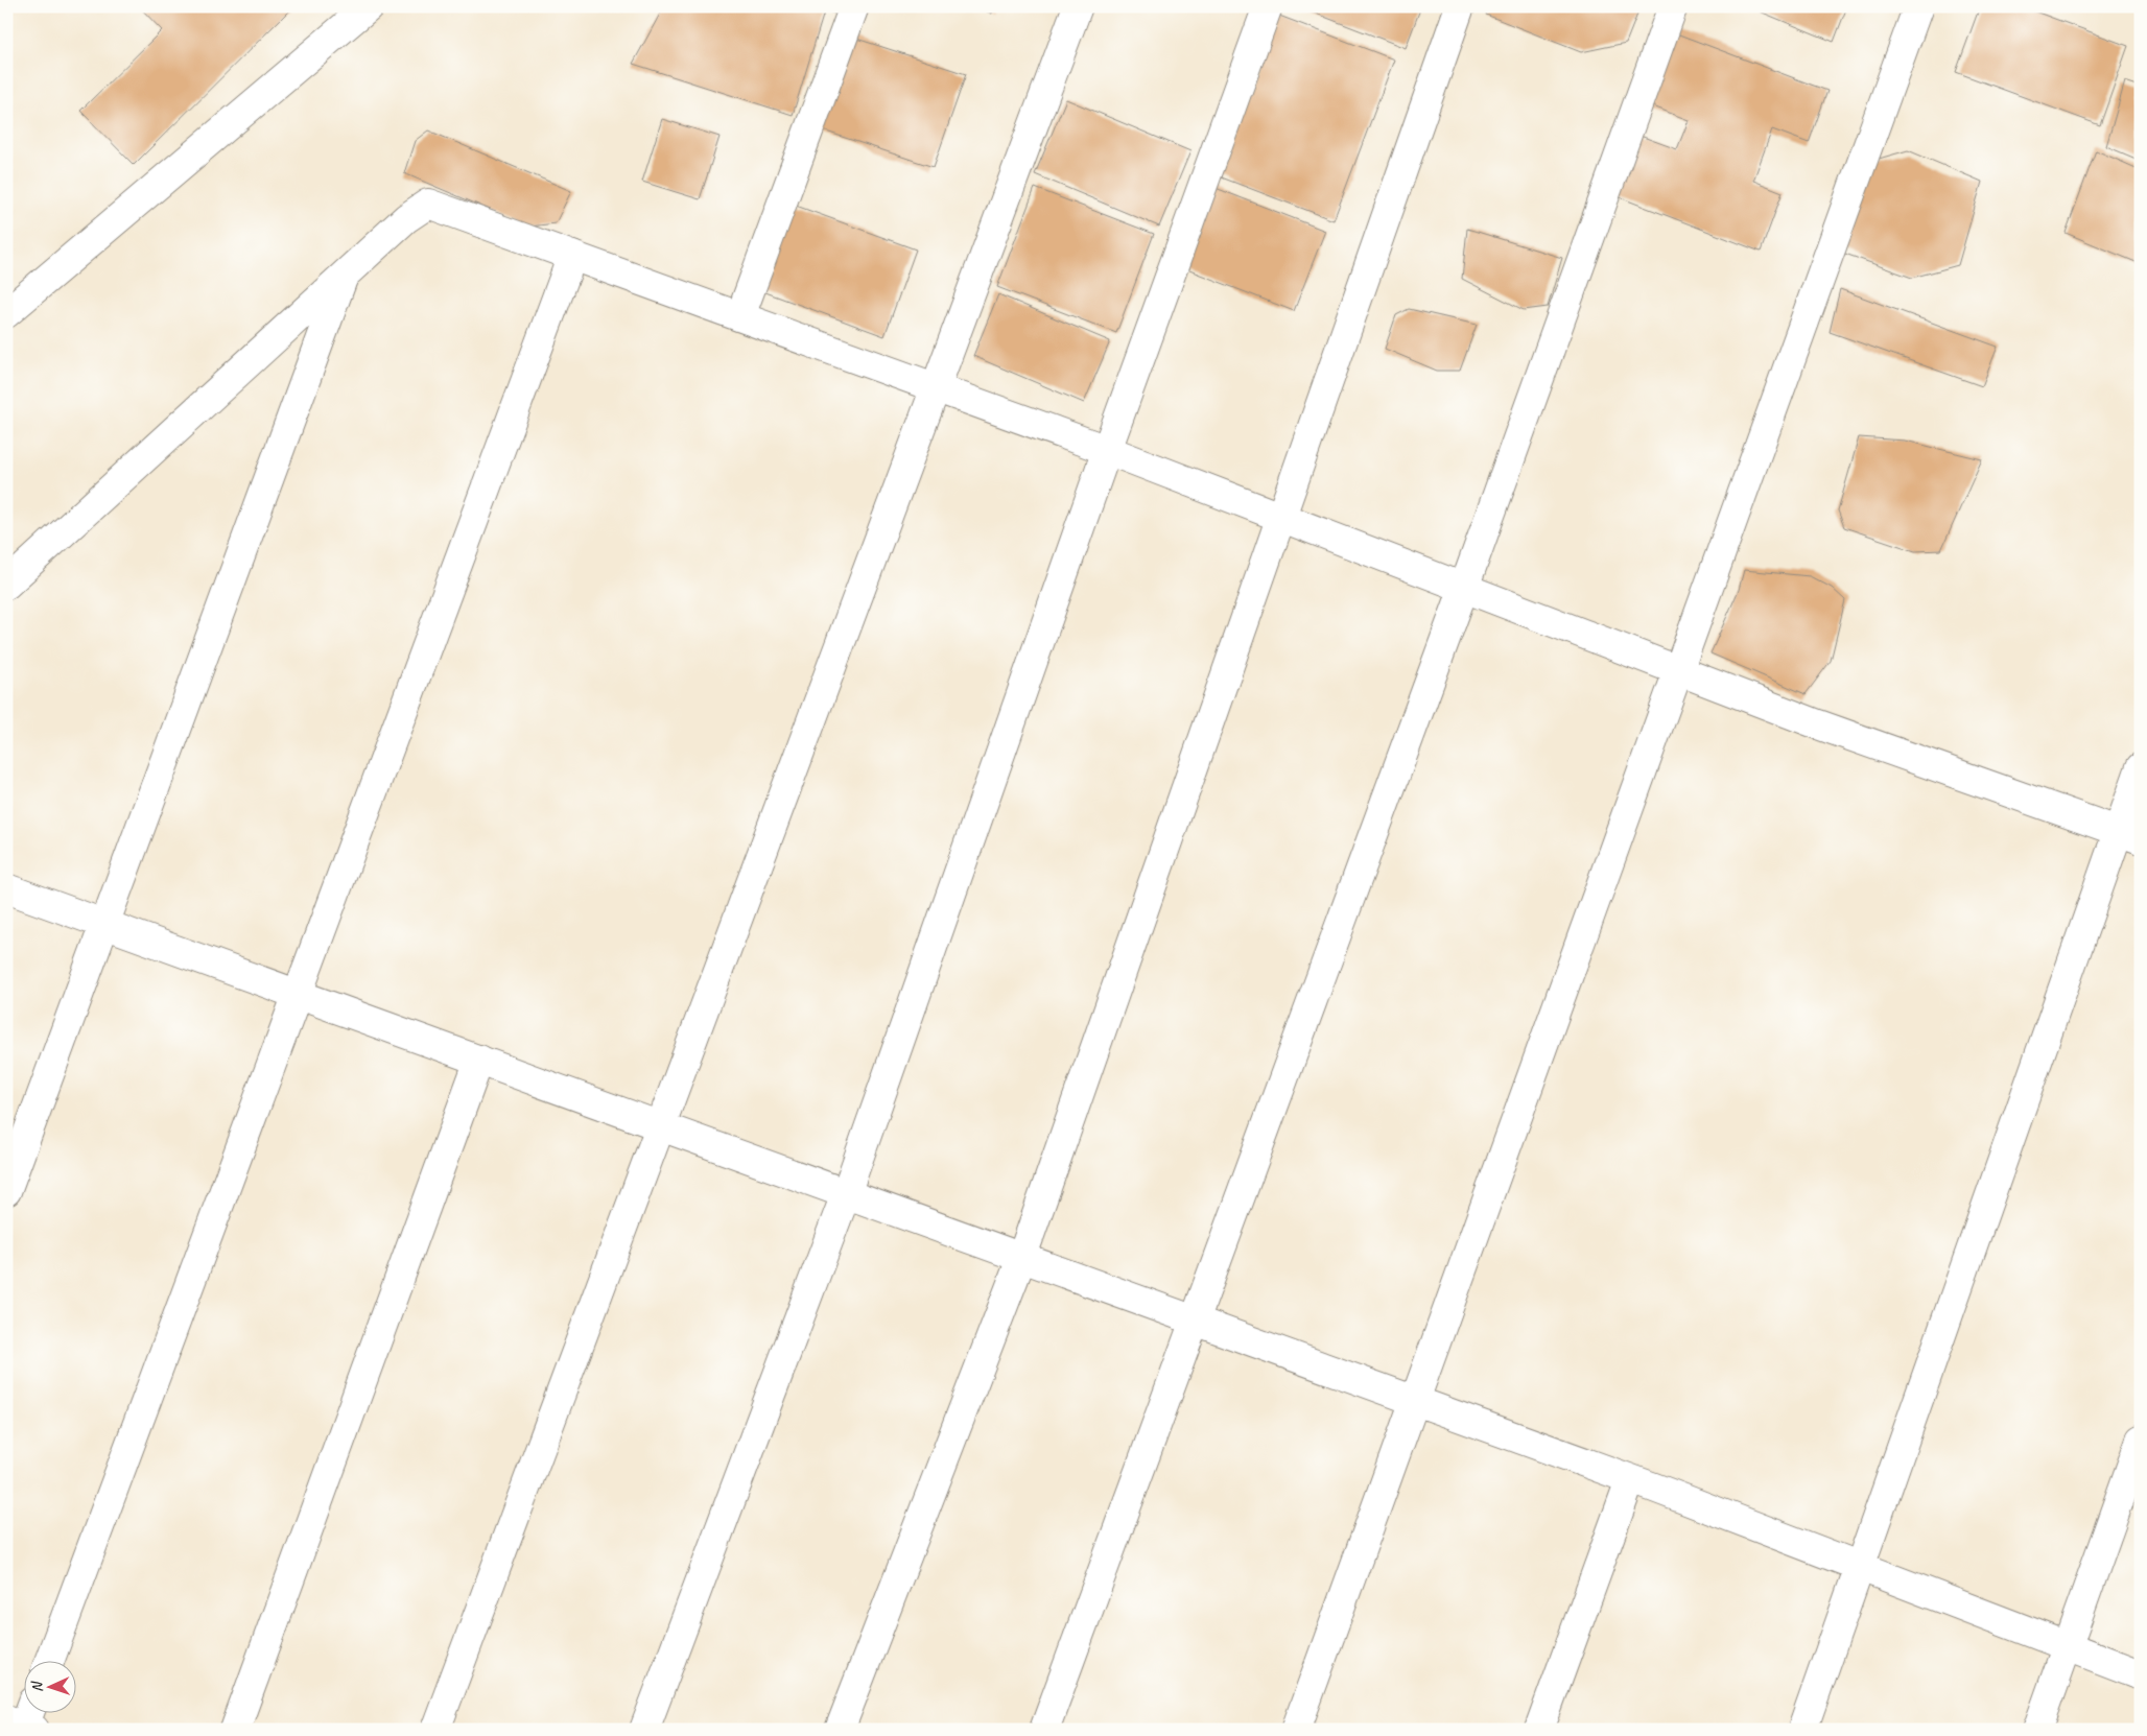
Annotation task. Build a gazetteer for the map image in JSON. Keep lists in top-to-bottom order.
{
  "north": "left"
}
